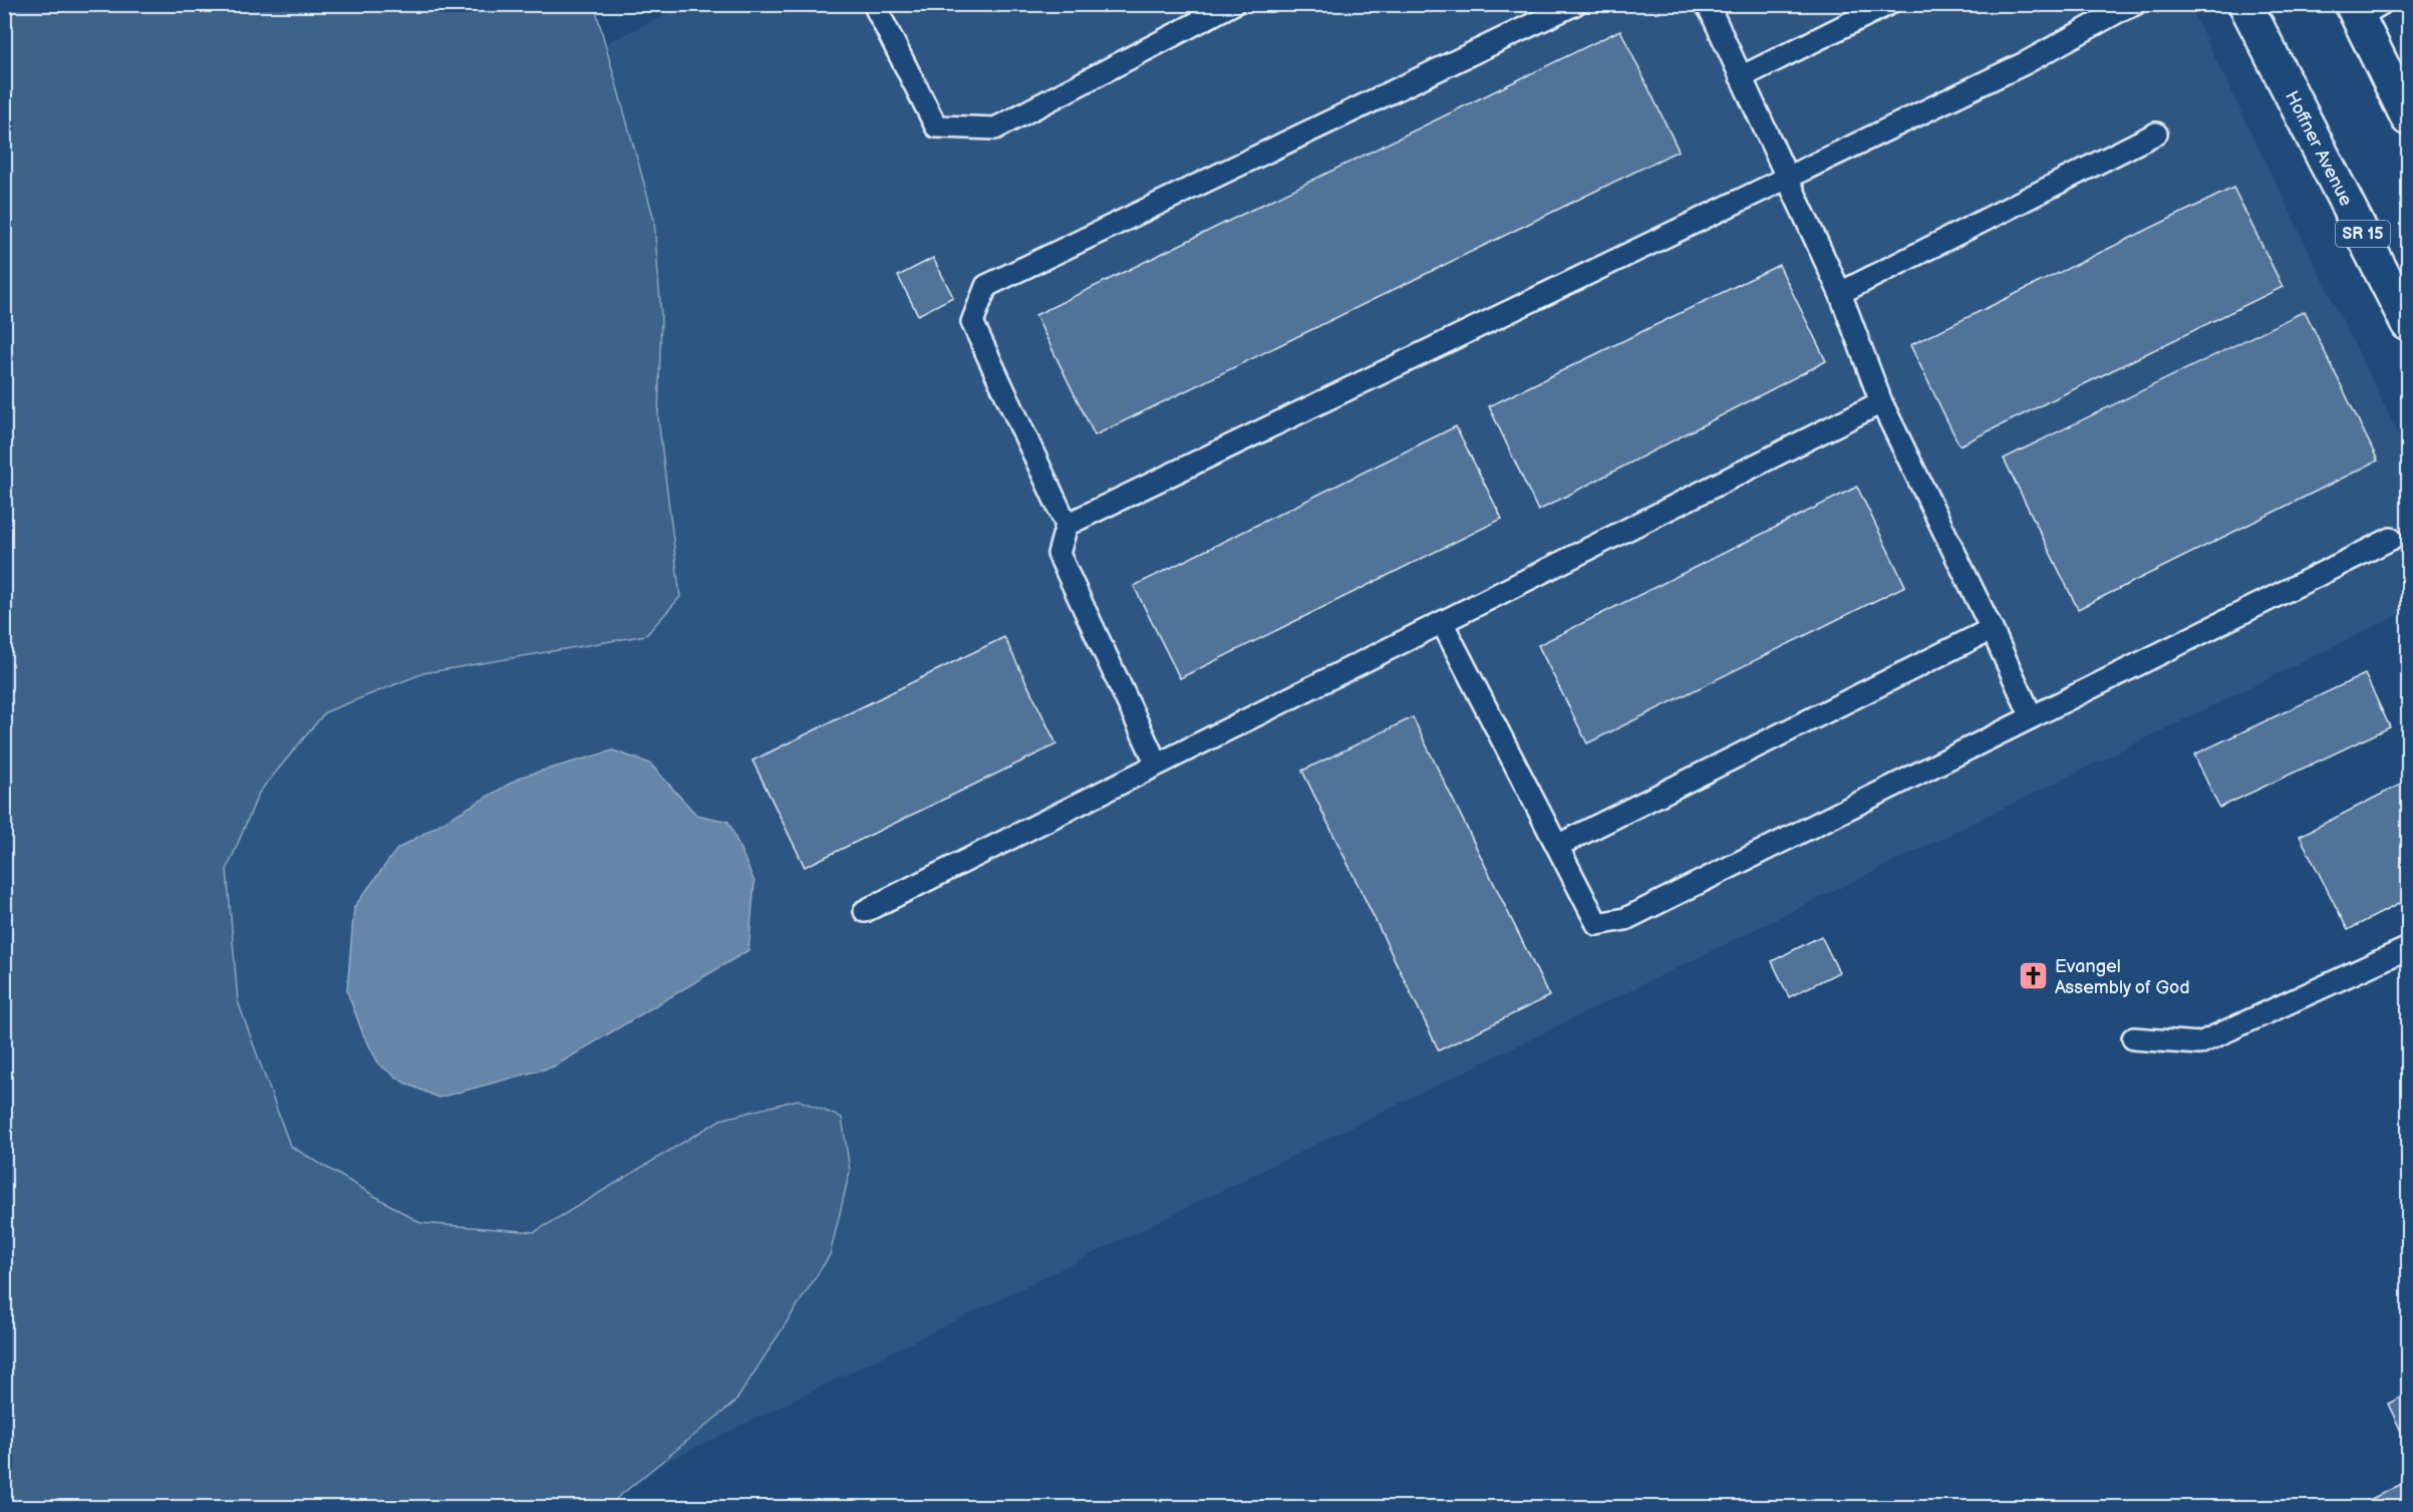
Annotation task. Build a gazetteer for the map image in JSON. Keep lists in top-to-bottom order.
{
  "streets": {
    "main road": ["Hoffner Avenue", "SR 15"]
  },
  "places": {
    "church": ["Evangel Assembly of God"]
  }
}
